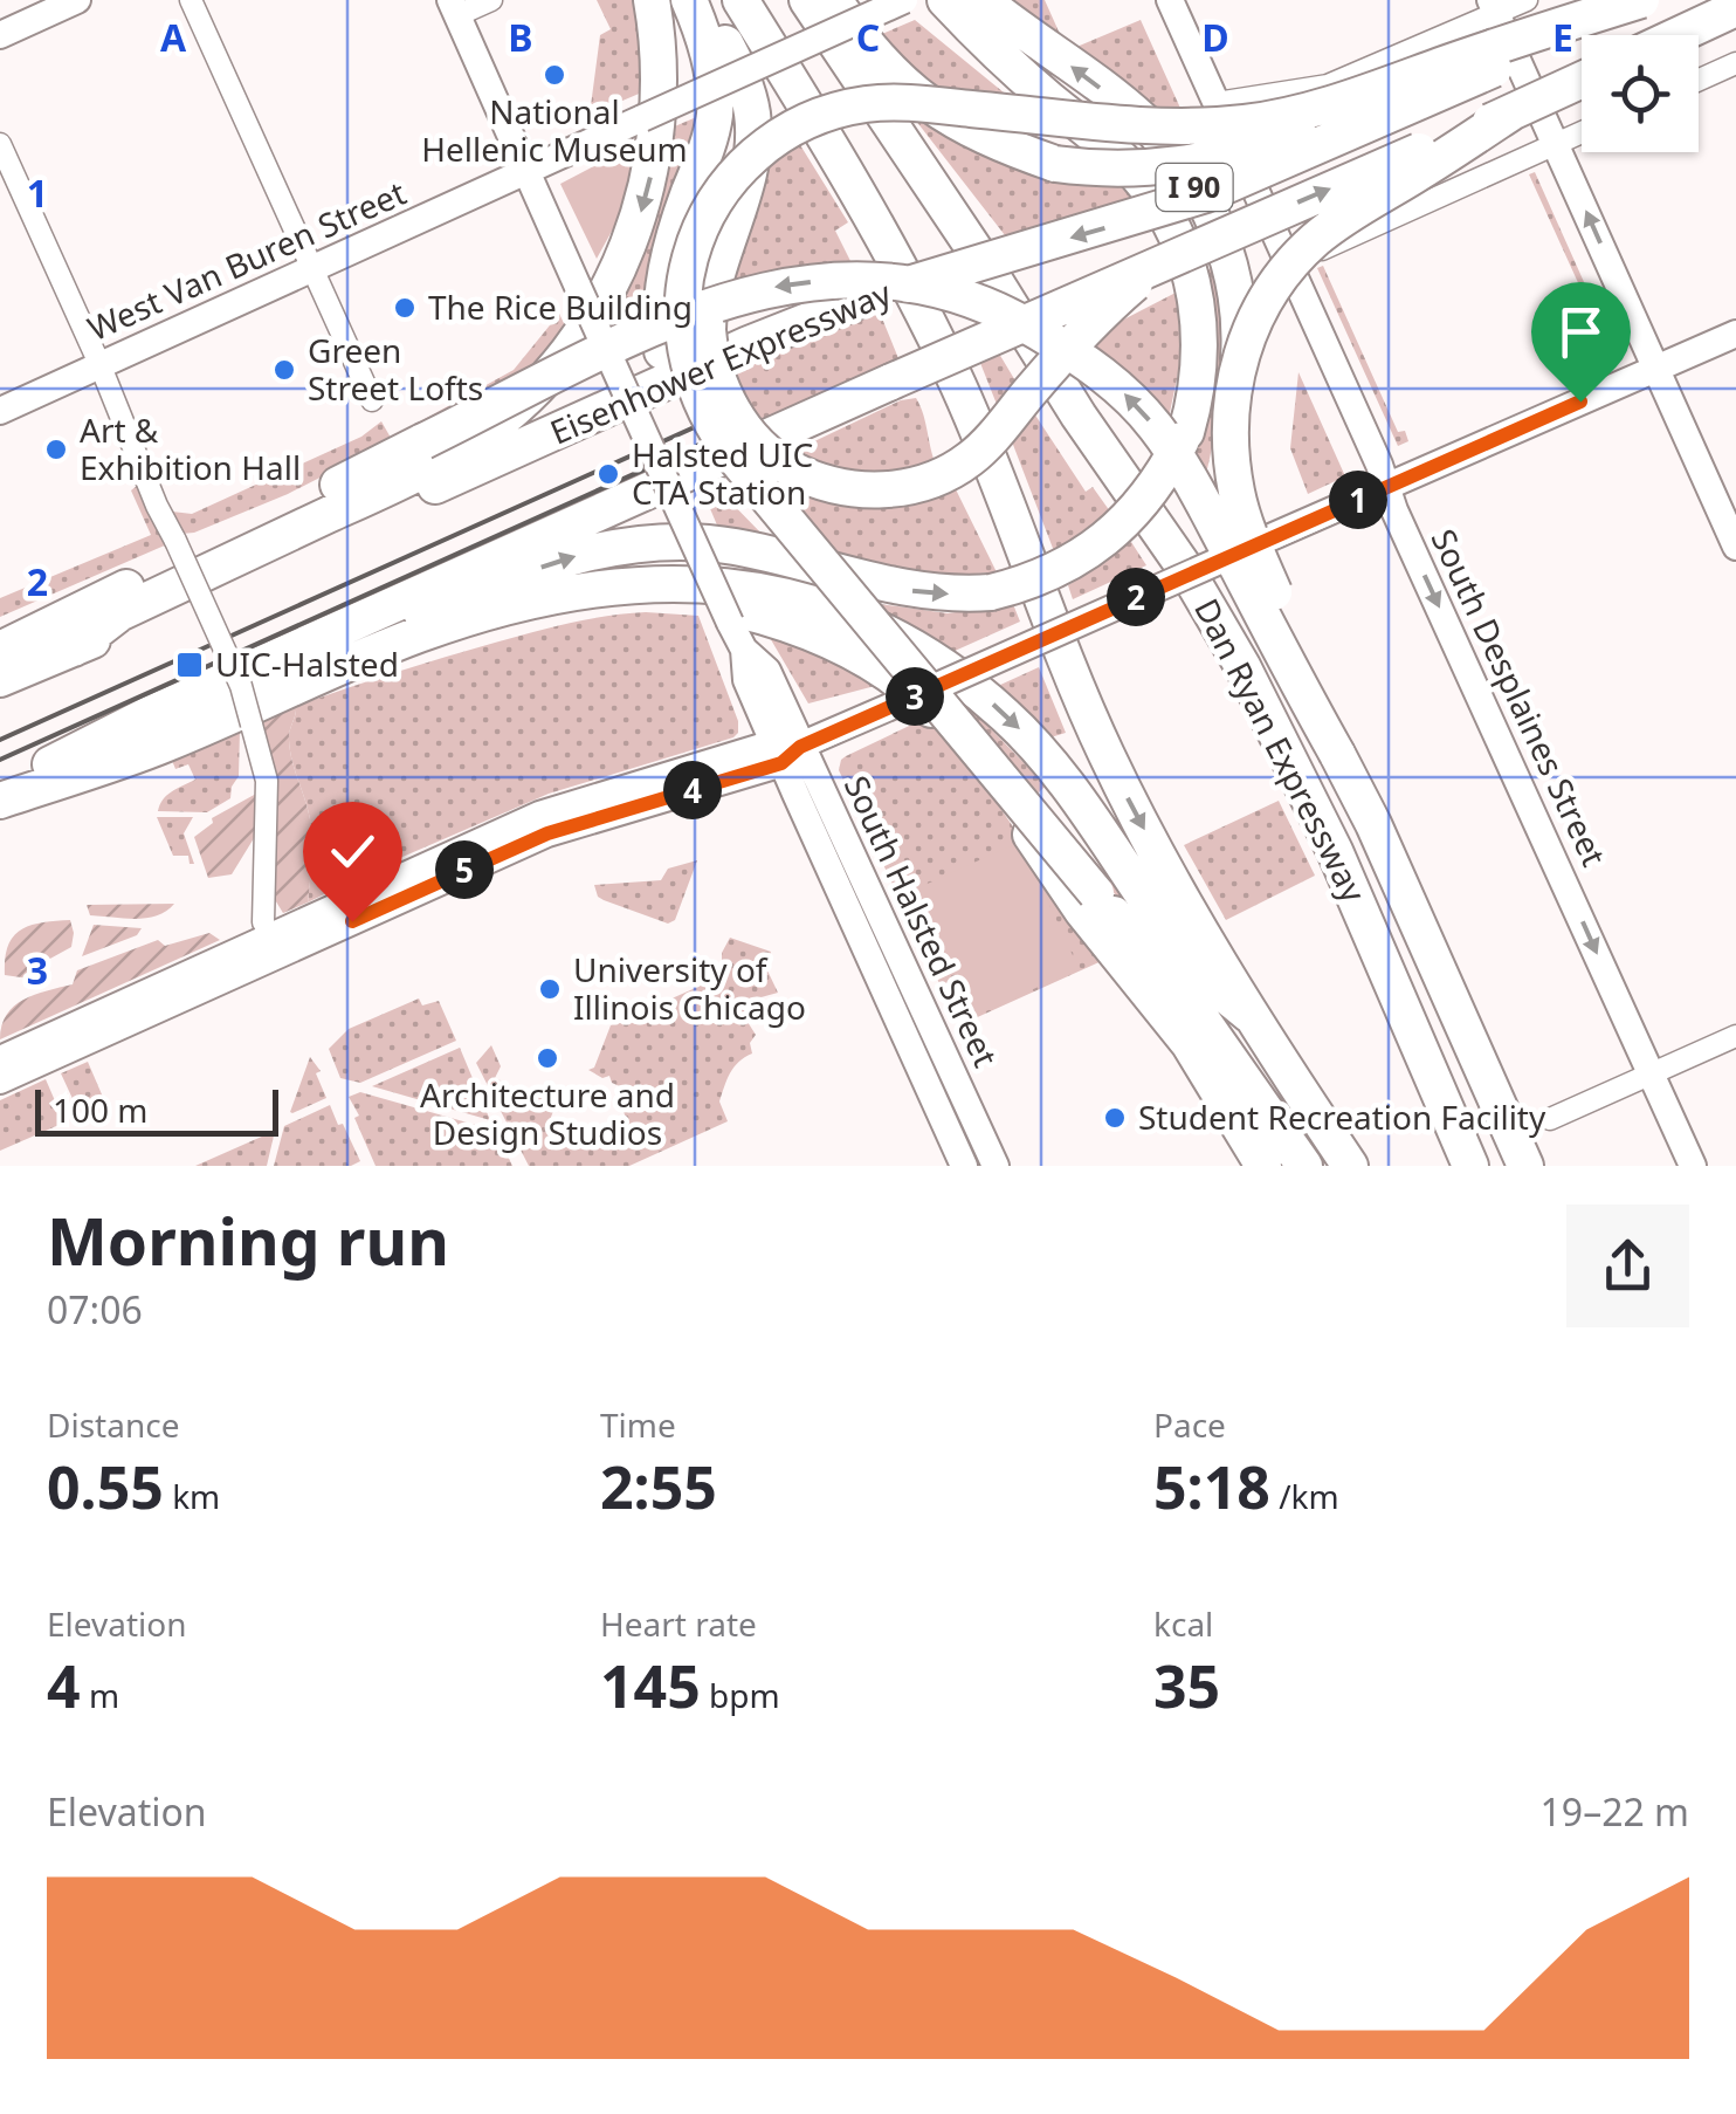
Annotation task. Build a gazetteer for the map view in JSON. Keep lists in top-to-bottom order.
{
  "streets": {
    "highway": ["I 90", "Eisenhower Expressway", "Dan Ryan Expressway"],
    "main road": ["West Van Buren Street", "South Desplaines Street", "South Halsted Street"]
  },
  "crossings": [
    ["I 90", "Dan Ryan Expressway"],
    ["West Van Buren Street", "South Halsted Street"]
  ],
  "one_way": ["South Desplaines Street"],
  "places": {
    "other": [
      "National Hellenic Museum",
      "The Rice Building",
      "Green Street Lofts",
      "Art & Exhibition Hall",
      "Halsted UIC CTA Station",
      "University of Illinois Chicago",
      "Architecture and Design Studios",
      "Student Recreation Facility"
    ],
    "transit": ["UIC-Halsted"]
  },
  "scale_bar": "100 m",
  "page": {
    "pins": [
      "1",
      "2",
      "3",
      "4",
      "5"
    ],
    "scale": "100 m",
    "heading": ["Morning run", "07:06"],
    "stats": [
      ["Distance", "0.55 km"],
      ["Time", "2:55"],
      ["Pace", "5:18 /km"],
      ["Elevation", "4 m"],
      ["Heart rate", "145 bpm"],
      ["kcal", "35"]
    ],
    "chart": ["Elevation", "19–22 m"]
  },
  "grid": {
    "columns": [
      "A",
      "B",
      "C",
      "D",
      "E"
    ],
    "rows": ["1", "2", "3"]
  }
}
